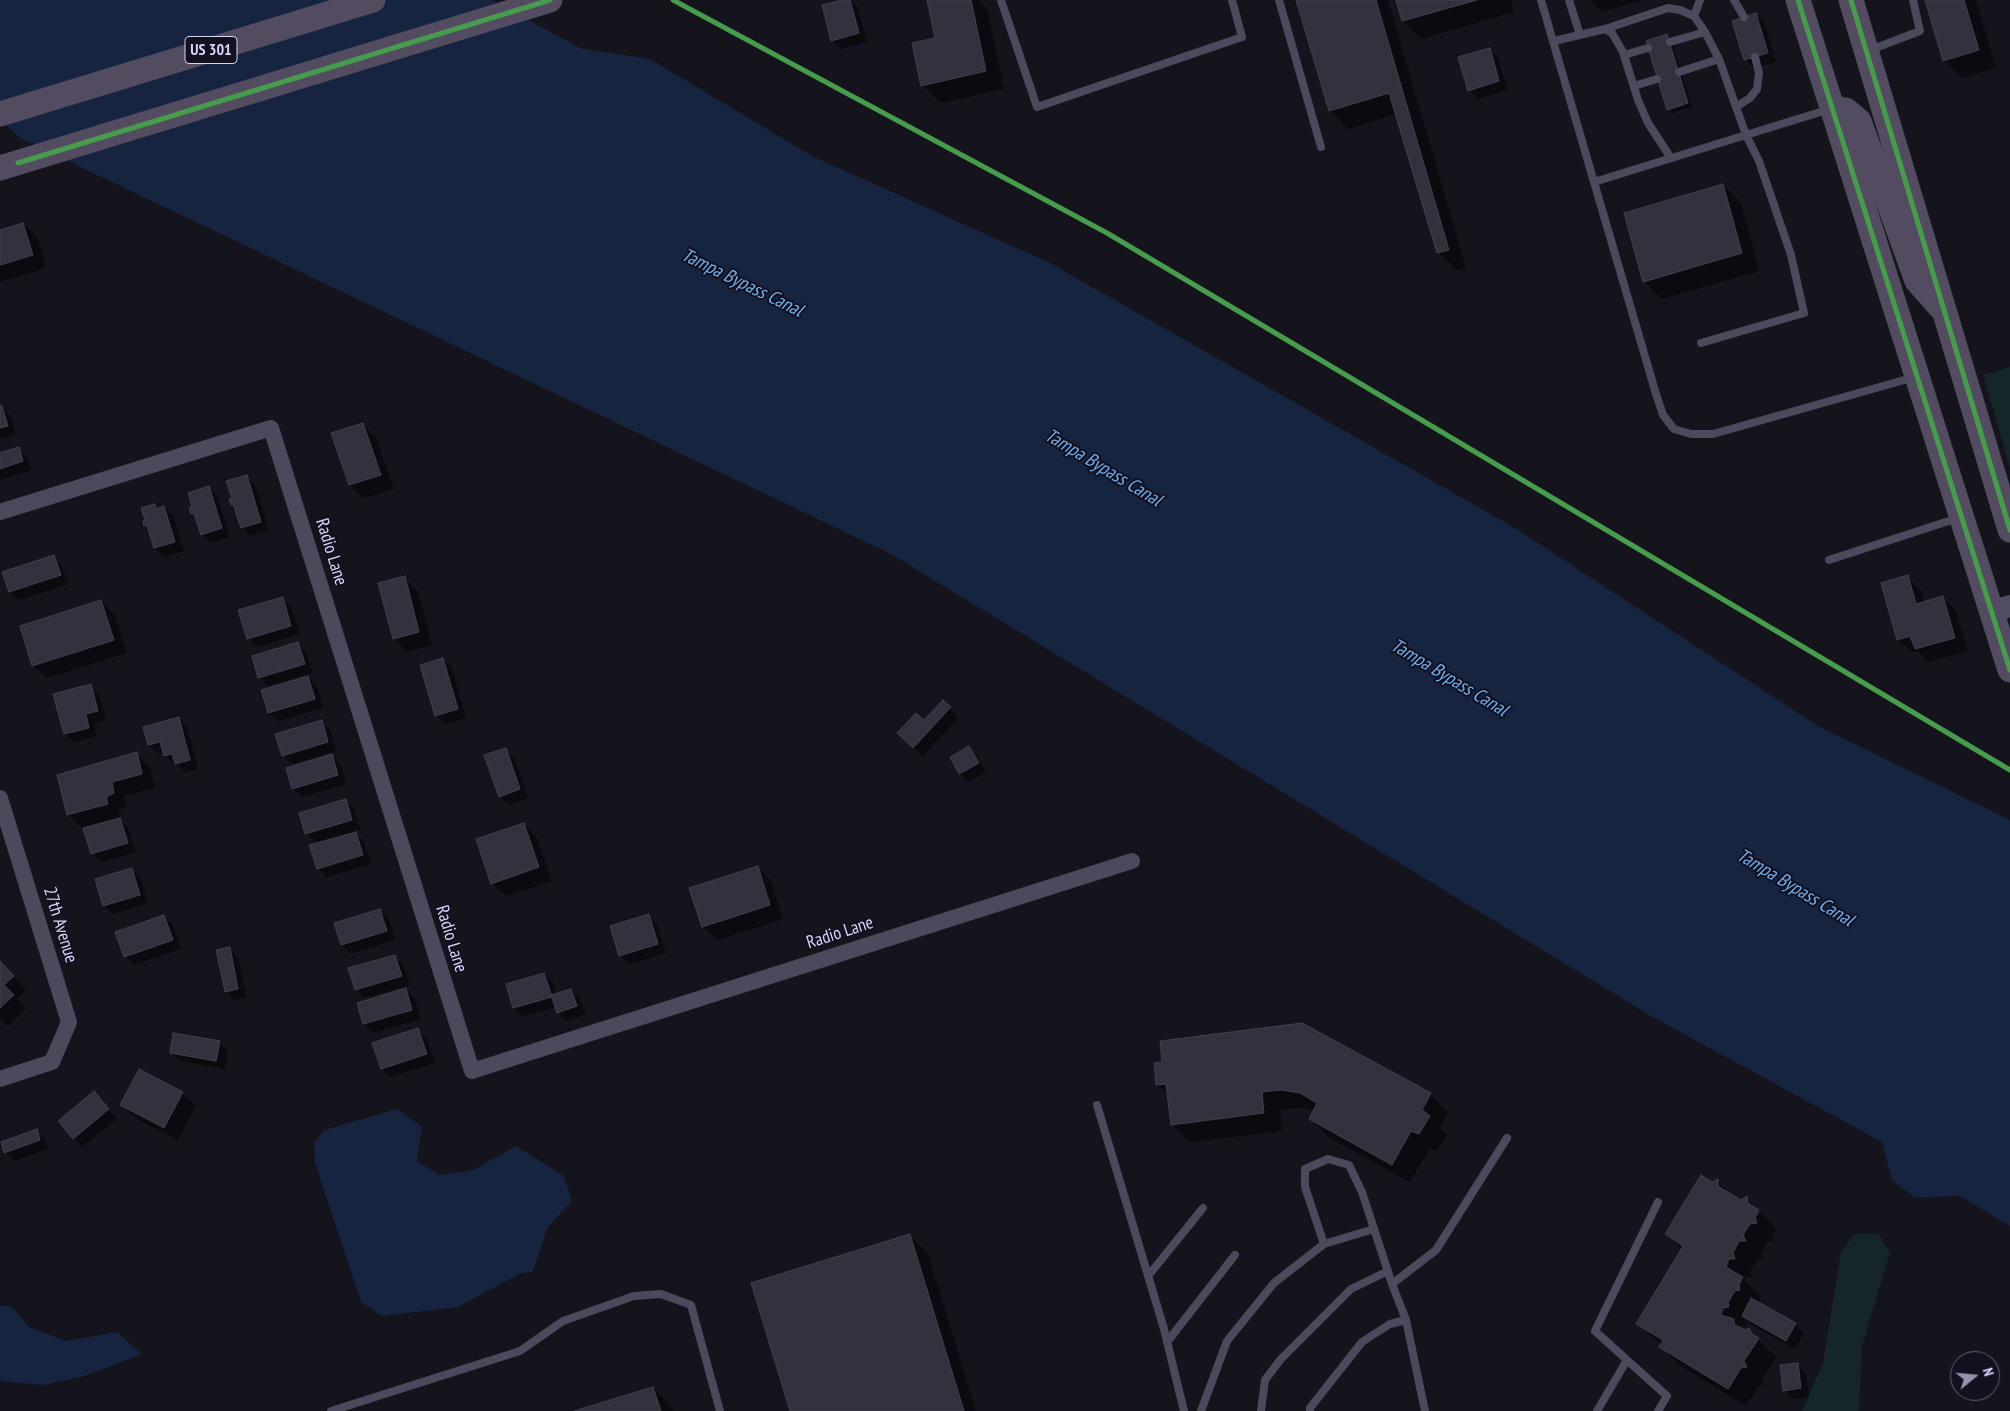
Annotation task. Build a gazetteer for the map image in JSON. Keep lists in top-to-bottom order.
{
  "streets": {
    "main road": ["US 301"],
    "street": ["Radio Lane", "27th Avenue"]
  },
  "water": ["Tampa Bypass Canal"],
  "north": "right"
}
